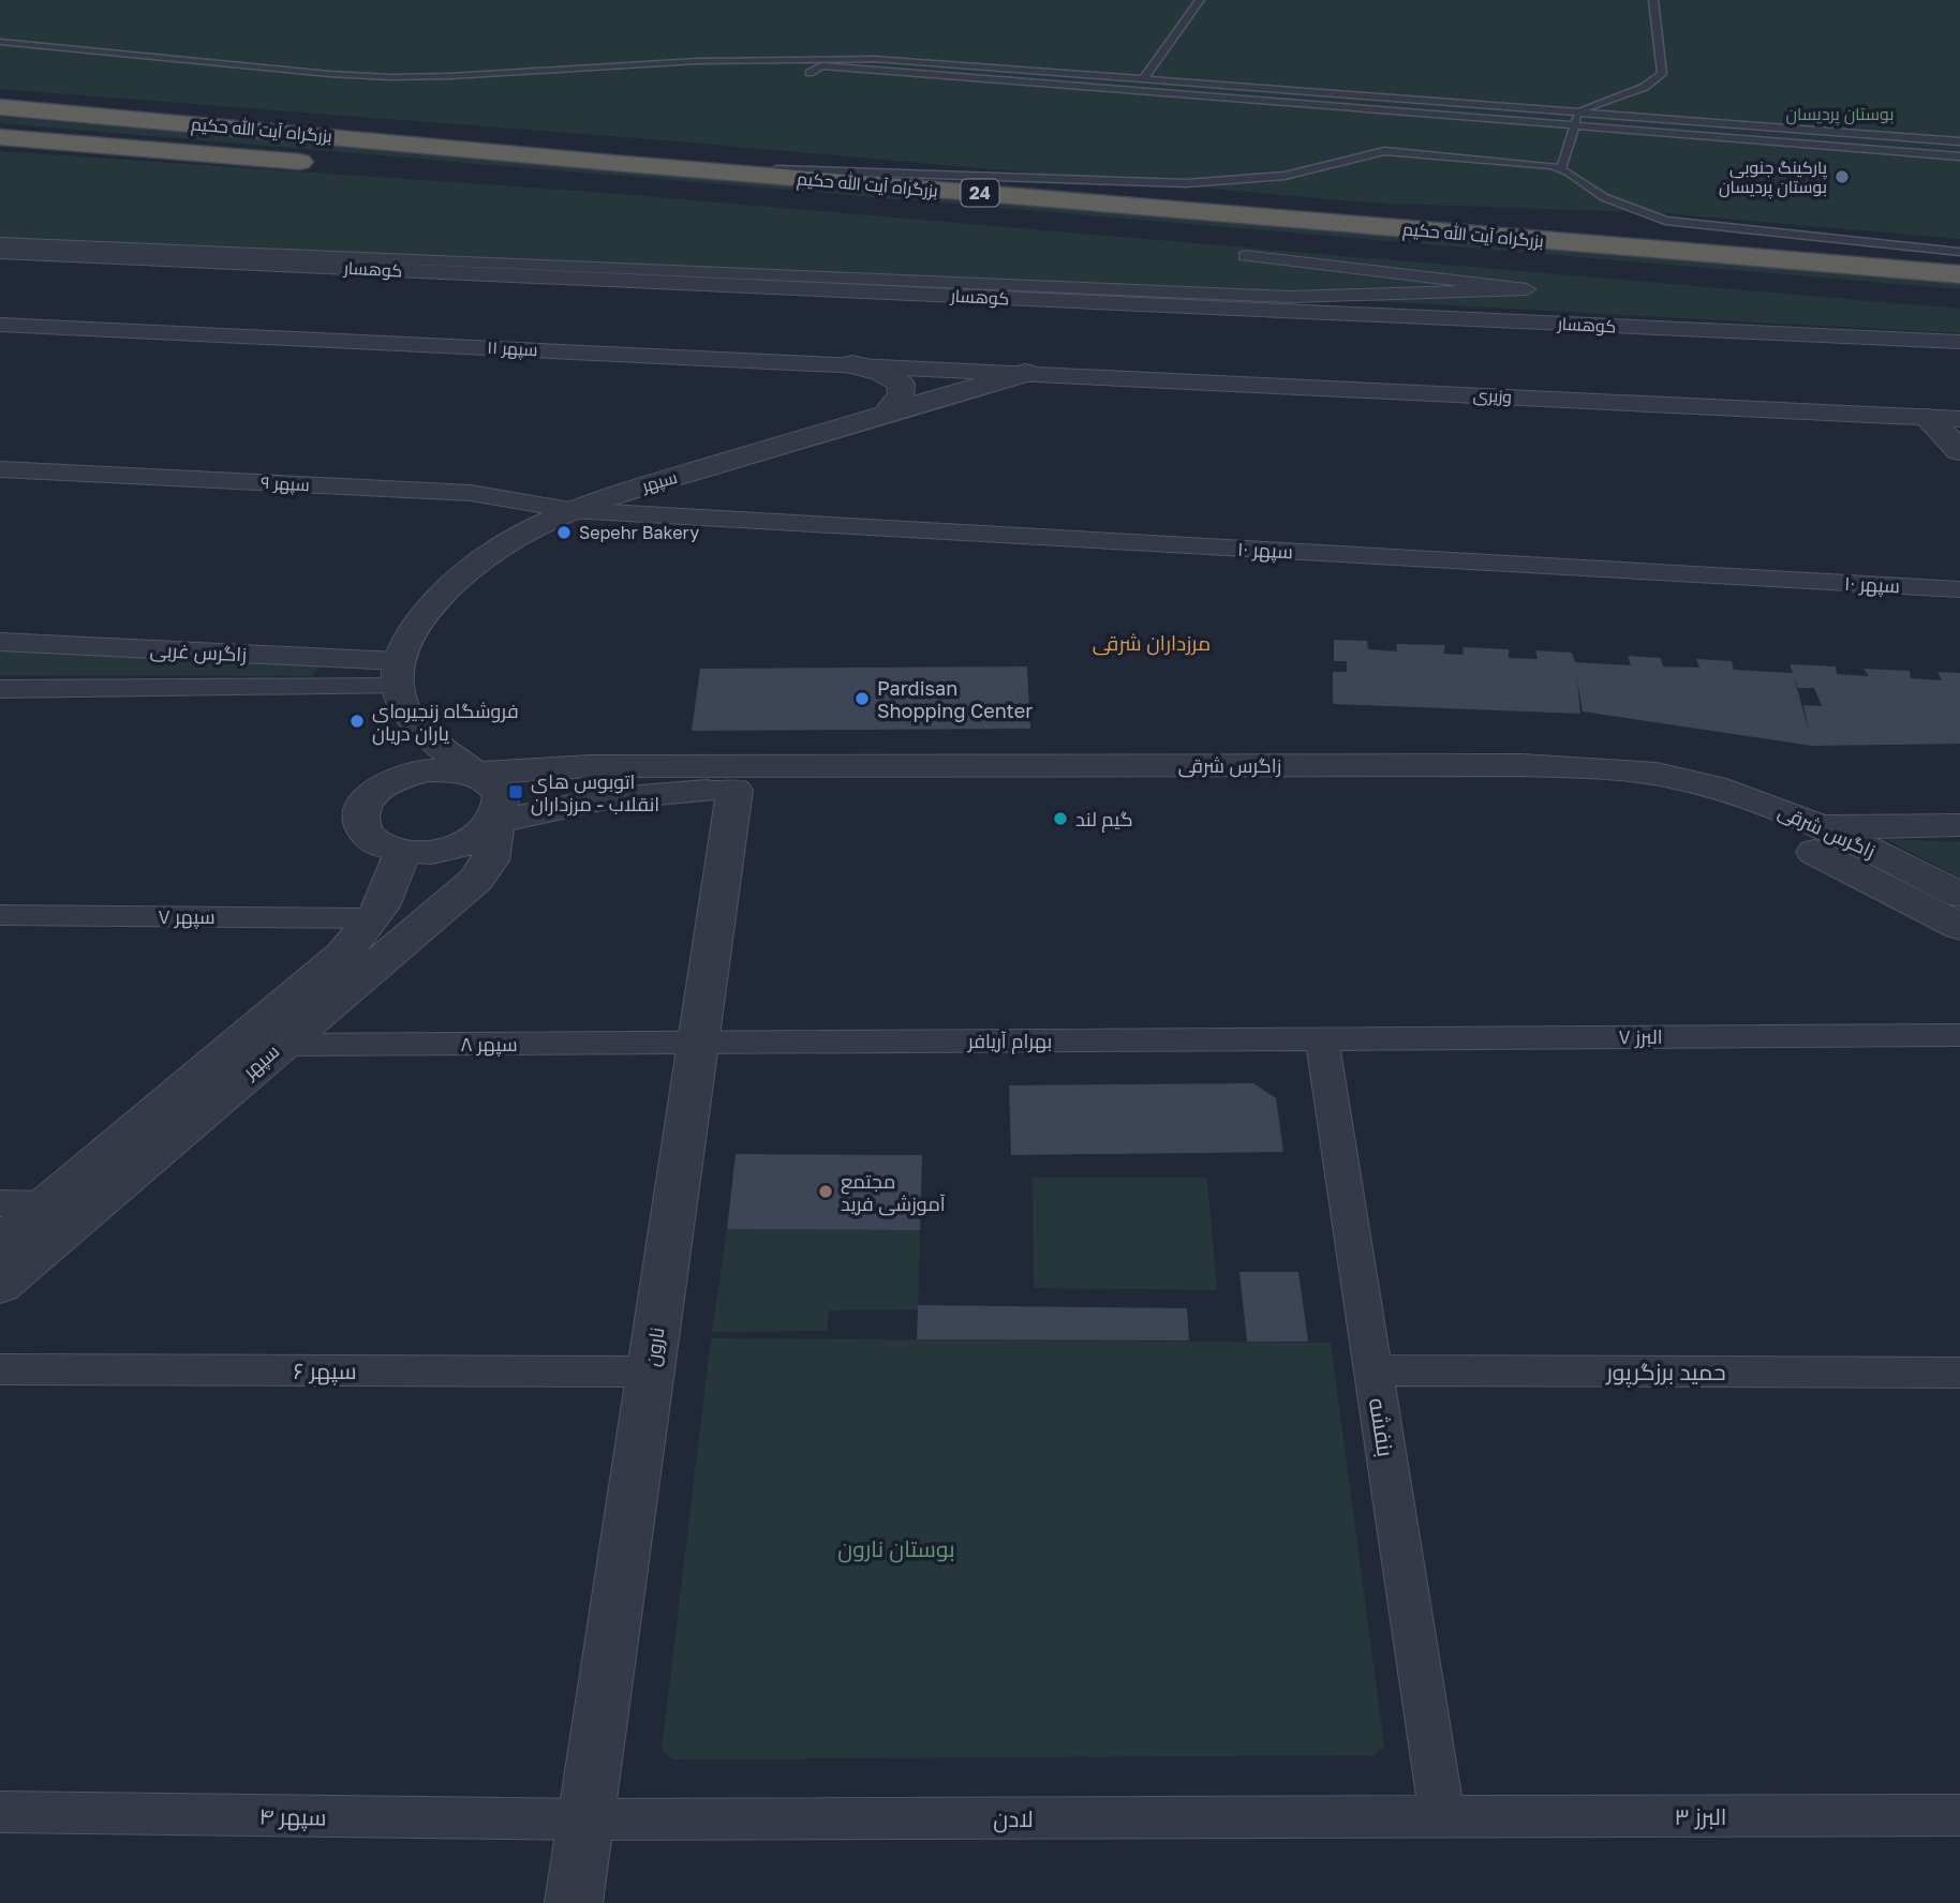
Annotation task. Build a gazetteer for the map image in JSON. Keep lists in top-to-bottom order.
{
  "streets": {
    "highway": ["بزرگراه آیت الله حکیم", "24"],
    "street": [
      "کوهسار",
      "سپهر ۱۱",
      "وزیری",
      "سپهر",
      "سپهر ۹",
      "سپهر ۱۰",
      "زاگرس غربی",
      "زاگرس شرقی",
      "سپهر ۷",
      "البرز ۷",
      "بهرام آریافر",
      "سپهر ۸",
      "نارون",
      "سپهر ۶",
      "حمید برزگرپور",
      "بنفشه",
      "سپهر ۴",
      "البرز ۳",
      "لادن"
    ]
  },
  "crossings": [
    ["سپهر ۱۱", "وزیری"],
    ["سپهر ۱۱", "سپهر"],
    ["وزیری", "سپهر"],
    ["سپهر", "سپهر ۹"],
    ["سپهر", "سپهر ۱۰"],
    ["سپهر", "زاگرس غربی"],
    ["سپهر", "زاگرس شرقی"],
    ["سپهر", "سپهر ۷"],
    ["سپهر", "سپهر ۸"],
    ["سپهر ۹", "سپهر ۱۰"],
    ["زاگرس شرقی", "نارون"],
    ["البرز ۷", "بهرام آریافر"],
    ["البرز ۷", "بنفشه"],
    ["بهرام آریافر", "سپهر ۸"],
    ["بهرام آریافر", "نارون"],
    ["بهرام آریافر", "بنفشه"],
    ["سپهر ۸", "نارون"],
    ["نارون", "سپهر ۶"],
    ["نارون", "سپهر ۴"],
    ["نارون", "لادن"],
    ["حمید برزگرپور", "بنفشه"],
    ["بنفشه", "البرز ۳"],
    ["بنفشه", "لادن"],
    ["سپهر ۴", "لادن"],
    ["البرز ۳", "لادن"]
  ],
  "districts": ["مرزداران شرقی"],
  "parks": ["بوستان پردیسان", "بوستان نارون"],
  "places": {
    "other": [
      "پارکینگ جنوبی بوستان پردیسان",
      "Sepehr Bakery",
      "Pardisan Shopping Center",
      "فروشگاه زنجیره‌ای یاران دریان",
      "گیم لند",
      "مجتمع آموزشی فرید"
    ],
    "transit": ["اتوبوس های انقلاب - مرزداران"]
  }
}
